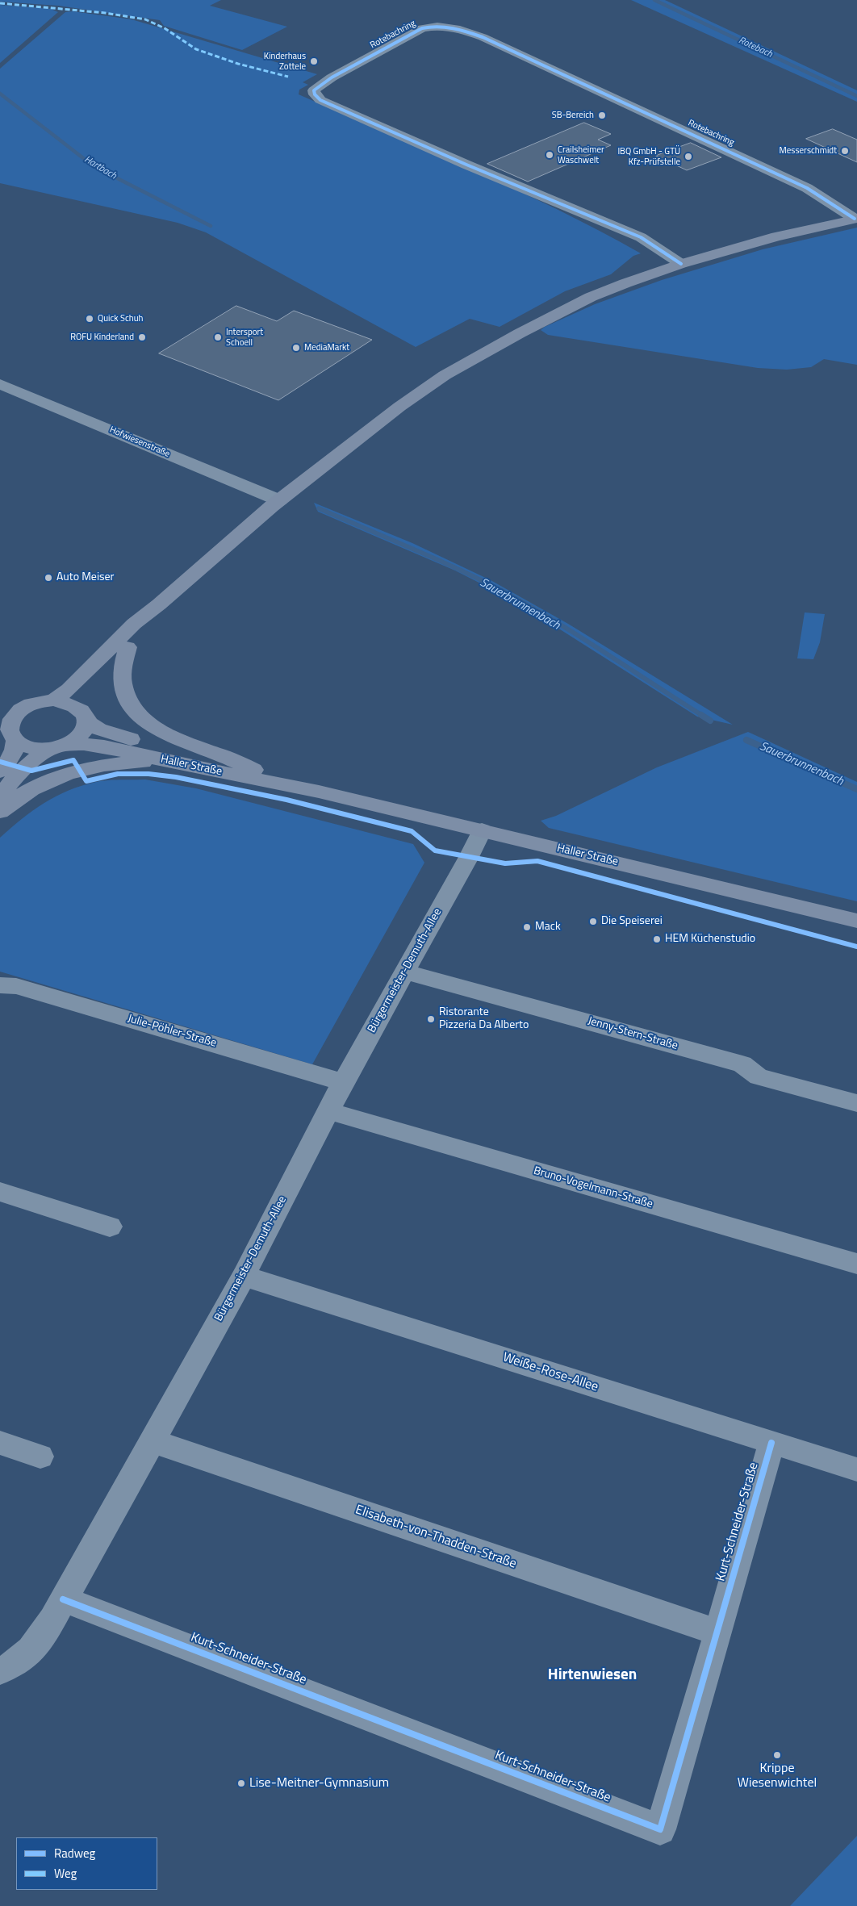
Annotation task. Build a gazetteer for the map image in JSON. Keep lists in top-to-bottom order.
{
  "streets": {
    "main road": ["Haller Straße"],
    "street": [
      "Rotebachring",
      "Hofwiesenstraße",
      "Bürgermeister-Demuth-Allee",
      "Julie-Pöhler-Straße",
      "Jenny-Stern-Straße",
      "Bruno-Vogelmann-Straße",
      "Weiße-Rose-Allee",
      "Kurt-Schneider-Straße",
      "Elisabeth-von-Thadden-Straße"
    ]
  },
  "crossings": [
    ["Haller Straße", "Bürgermeister-Demuth-Allee"],
    ["Bürgermeister-Demuth-Allee", "Julie-Pöhler-Straße"],
    ["Bürgermeister-Demuth-Allee", "Jenny-Stern-Straße"],
    ["Bürgermeister-Demuth-Allee", "Bruno-Vogelmann-Straße"],
    ["Bürgermeister-Demuth-Allee", "Weiße-Rose-Allee"],
    ["Bürgermeister-Demuth-Allee", "Kurt-Schneider-Straße"],
    ["Bürgermeister-Demuth-Allee", "Elisabeth-von-Thadden-Straße"],
    ["Weiße-Rose-Allee", "Kurt-Schneider-Straße"],
    ["Kurt-Schneider-Straße", "Elisabeth-von-Thadden-Straße"]
  ],
  "districts": ["Hirtenwiesen"],
  "water": ["Rotebach", "Hartbach", "Sauerbrunnenbach"],
  "places": [
    "Kinderhaus Zottele",
    "SB-Bereich",
    "Messerschmidt",
    "Crailsheimer Waschwelt",
    "IBQ GmbH - GTÜ Kfz-Prüfstelle",
    "Quick Schuh",
    "ROFU Kinderland",
    "Intersport Schoell",
    "MediaMarkt",
    "Auto Meiser",
    "Die Speiserei",
    "Mack",
    "HEM Küchenstudio",
    "Ristorante Pizzeria Da Alberto",
    "Krippe Wiesenwichtel",
    "Lise-Meitner-Gymnasium"
  ],
  "legend": ["Radweg", "Weg"]
}
